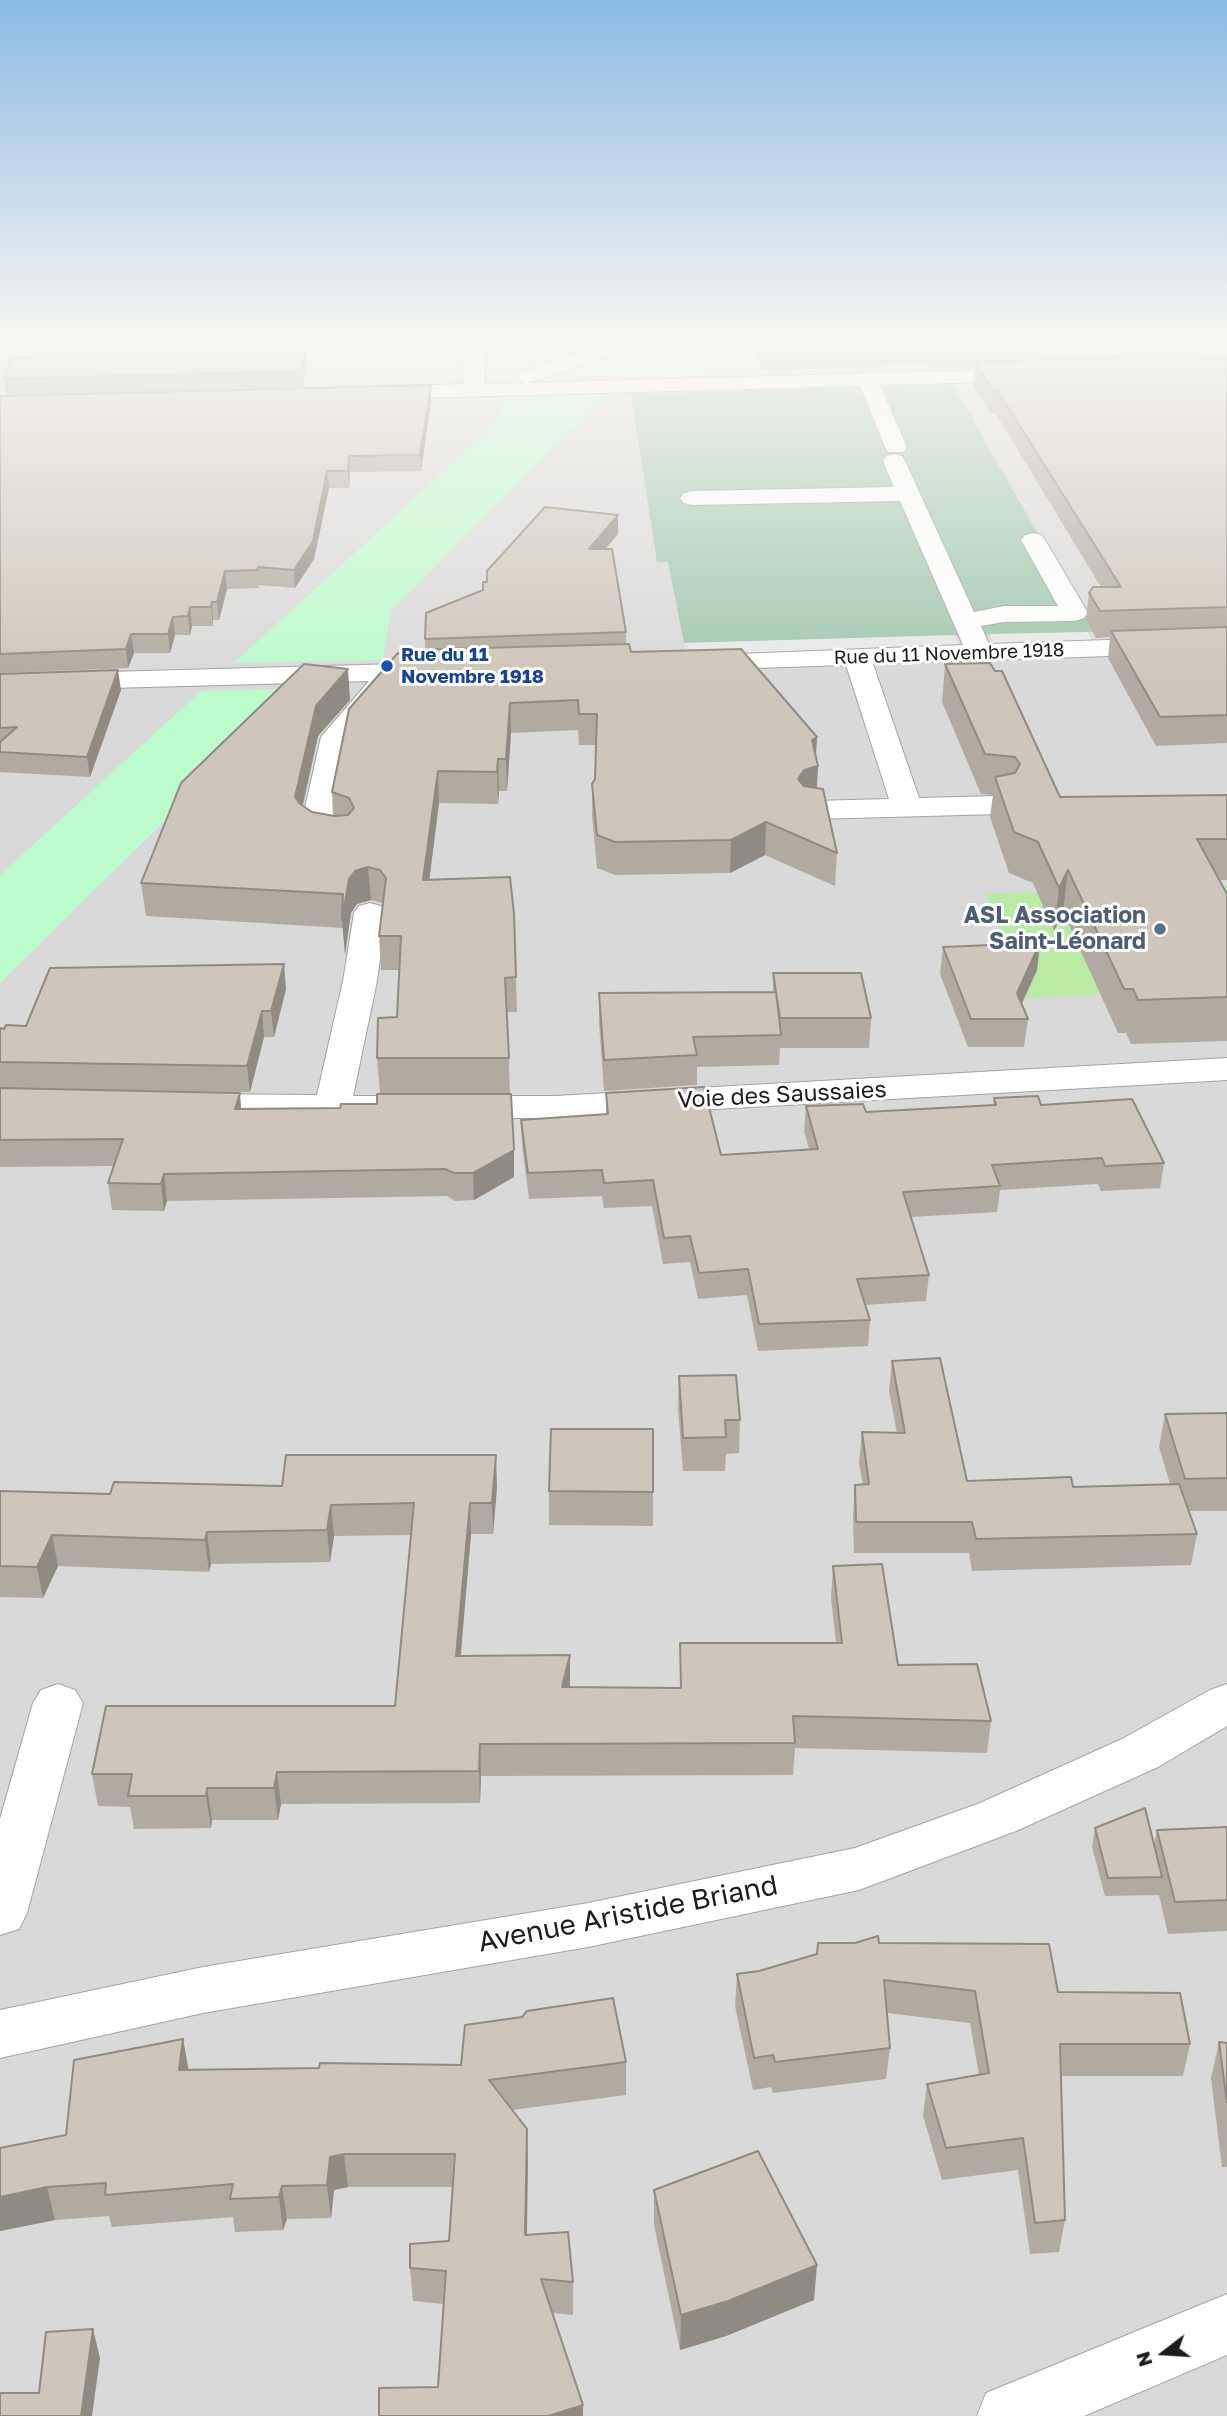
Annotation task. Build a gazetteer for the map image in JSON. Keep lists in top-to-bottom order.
{
  "streets": {
    "street": ["Rue du 11 Novembre 1918", "Voie des Saussaies", "Avenue Aristide Briand"]
  },
  "places": ["Rue du 11 Novembre 1918", "ASL Association Saint-Léonard"],
  "north": "left"
}
